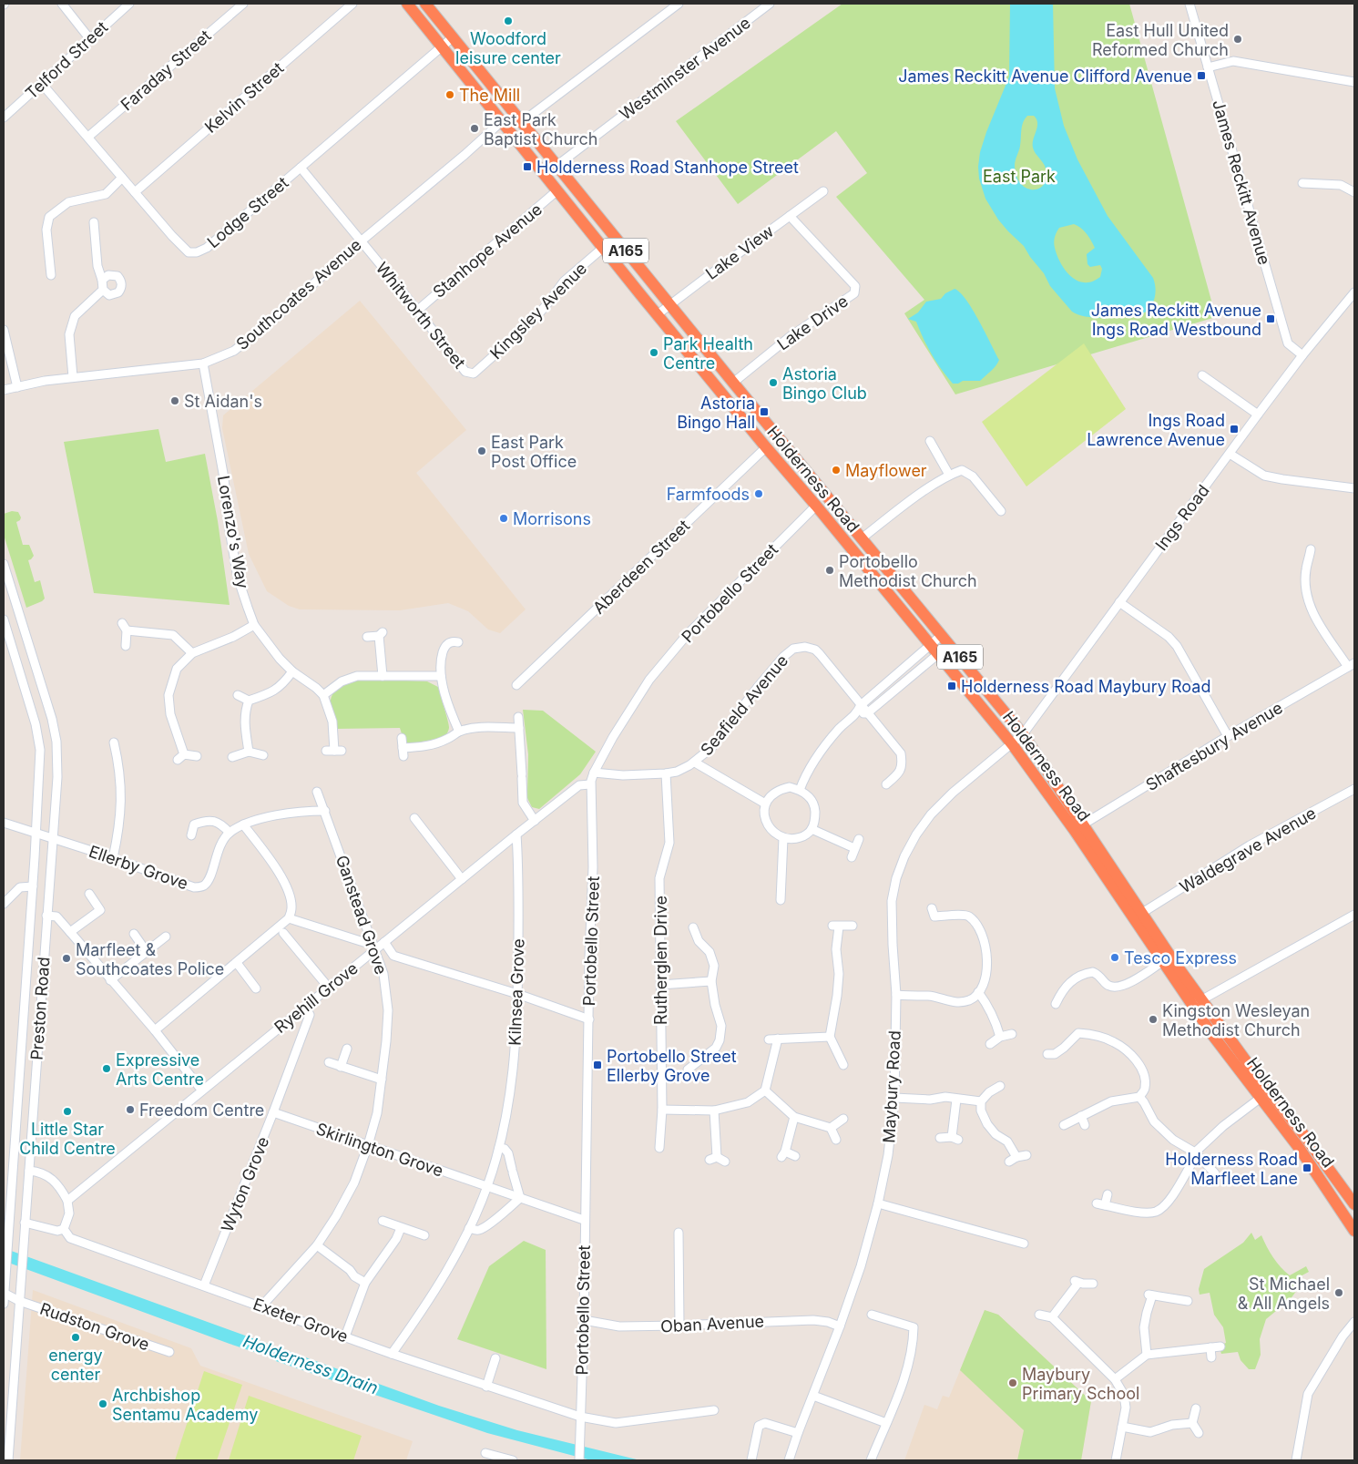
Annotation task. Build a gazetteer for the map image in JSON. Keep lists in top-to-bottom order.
{
  "streets": {
    "highway": ["A165", "Holderness Road"],
    "street": [
      "Telford Street",
      "Westminster Avenue",
      "Faraday Street",
      "Kelvin Street",
      "James Reckitt Avenue",
      "Lodge Street",
      "Stanhope Avenue",
      "Lake View",
      "Southcoates Avenue",
      "Kingsley Avenue",
      "Whitworth Street",
      "Lake Drive",
      "Ings Road",
      "Lorenzo's Way",
      "Aberdeen Street",
      "Portobello Street",
      "Seafield Avenue",
      "Shaftesbury Avenue",
      "Waldegrave Avenue",
      "Ellerby Grove",
      "Ganstead Grove",
      "Rutherglen Drive",
      "Kilnsea Grove",
      "Ryehill Grove",
      "Preston Road",
      "Maybury Road",
      "Skirlington Grove",
      "Wyton Grove",
      "Exeter Grove",
      "Oban Avenue",
      "Rudston Grove"
    ]
  },
  "crossings": [
    ["Telford Street", "Lodge Street"],
    ["Westminster Avenue", "Holderness Road"],
    ["Faraday Street", "Lodge Street"],
    ["Kelvin Street", "Lodge Street"],
    ["James Reckitt Avenue", "Ings Road"],
    ["Lodge Street", "Whitworth Street"],
    ["Lodge Street", "Holderness Road"],
    ["Stanhope Avenue", "Whitworth Street"],
    ["Stanhope Avenue", "Holderness Road"],
    ["Lake View", "Lake Drive"],
    ["Lake View", "Holderness Road"],
    ["Southcoates Avenue", "Whitworth Street"],
    ["Southcoates Avenue", "Holderness Road"],
    ["Southcoates Avenue", "Lorenzo's Way"],
    ["Kingsley Avenue", "Whitworth Street"],
    ["Kingsley Avenue", "Holderness Road"],
    ["Lake Drive", "Holderness Road"],
    ["Holderness Road", "Ings Road"],
    ["Holderness Road", "Aberdeen Street"],
    ["Holderness Road", "Portobello Street"],
    ["Holderness Road", "Shaftesbury Avenue"],
    ["Holderness Road", "Waldegrave Avenue"],
    ["Holderness Road", "Maybury Road"],
    ["Ings Road", "Maybury Road"],
    ["Portobello Street", "Seafield Avenue"],
    ["Portobello Street", "Ryehill Grove"],
    ["Portobello Street", "Skirlington Grove"],
    ["Portobello Street", "Exeter Grove"],
    ["Portobello Street", "Oban Avenue"],
    ["Seafield Avenue", "Rutherglen Drive"],
    ["Ellerby Grove", "Ganstead Grove"],
    ["Ellerby Grove", "Preston Road"],
    ["Ganstead Grove", "Ryehill Grove"],
    ["Ganstead Grove", "Skirlington Grove"],
    ["Ganstead Grove", "Exeter Grove"],
    ["Kilnsea Grove", "Ryehill Grove"],
    ["Kilnsea Grove", "Skirlington Grove"],
    ["Kilnsea Grove", "Exeter Grove"],
    ["Ryehill Grove", "Wyton Grove"],
    ["Preston Road", "Rudston Grove"],
    ["Maybury Road", "Oban Avenue"],
    ["Skirlington Grove", "Wyton Grove"],
    ["Wyton Grove", "Exeter Grove"]
  ],
  "water": ["Holderness Drain"],
  "parks": ["East Park"],
  "places": {
    "other": [
      "Woodford leisure center",
      "East Hull United Reformed Church",
      "The Mill",
      "East Park Baptist Church",
      "Park Health Centre",
      "Astoria Bingo Club",
      "St Aidan's",
      "East Park Post Office",
      "Mayflower",
      "Farmfoods",
      "Morrisons",
      "Portobello Methodist Church",
      "Tesco Express",
      "Marfleet & Southcoates Police",
      "Kingston Wesleyan Methodist Church",
      "Expressive Arts Centre",
      "Freedom Centre",
      "Little Star Child Centre",
      "St Michael & All Angels",
      "energy center",
      "Maybury Primary School",
      "Archbishop Sentamu Academy"
    ],
    "transit": [
      "James Reckitt Avenue Clifford Avenue",
      "Holderness Road Stanhope Street",
      "James Reckitt Avenue Ings Road Westbound",
      "Astoria Bingo Hall",
      "Ings Road Lawrence Avenue",
      "Holderness Road Maybury Road",
      "Portobello Street Ellerby Grove",
      "Holderness Road Marfleet Lane"
    ]
  }
}
